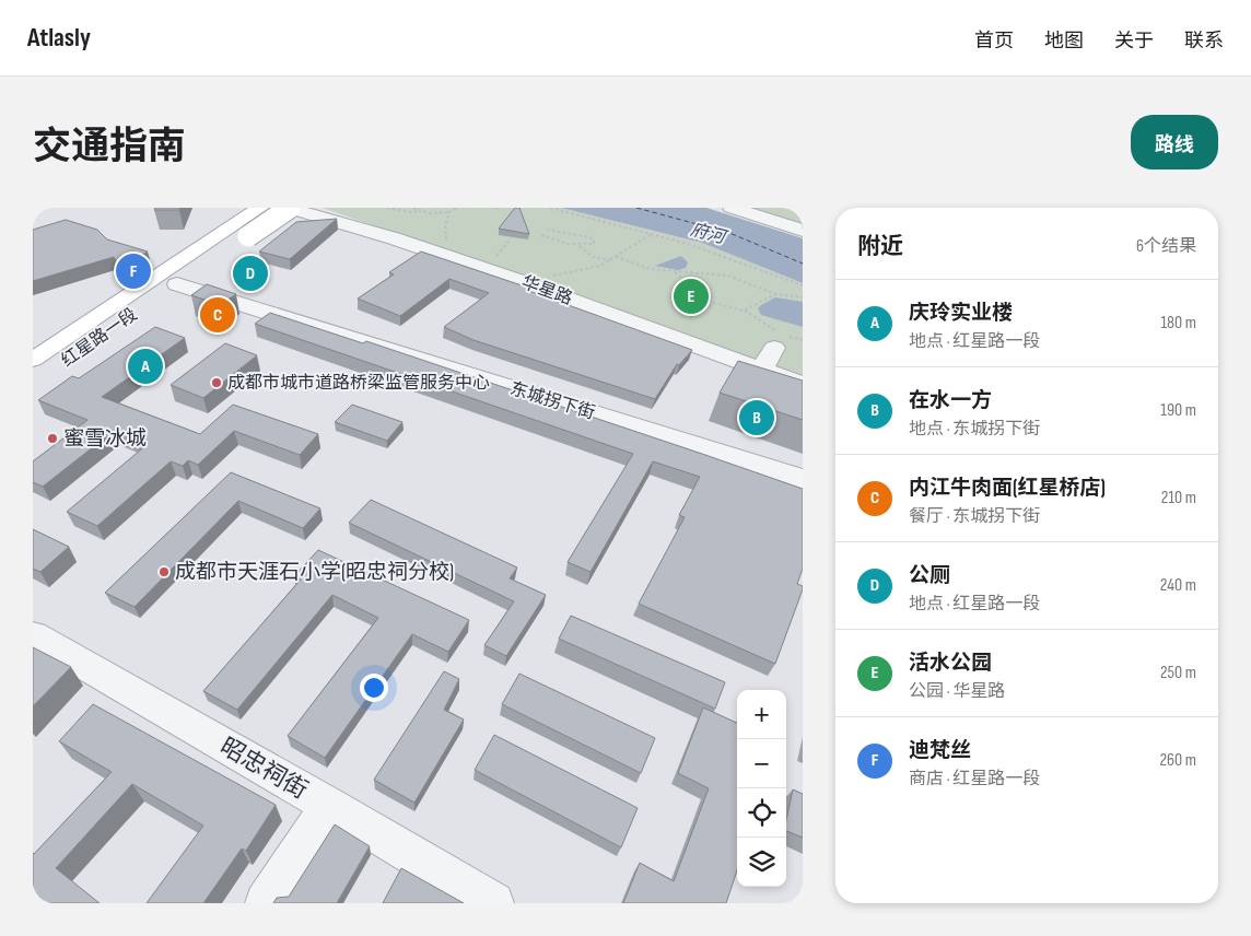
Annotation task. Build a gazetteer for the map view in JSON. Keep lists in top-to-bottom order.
{
  "streets": {
    "main road": ["红星路一段"],
    "street": ["华星路", "东城拐下街", "昭忠祠街"]
  },
  "crossings": [
    ["华星路", "红星路一段"],
    ["红星路一段", "东城拐下街"]
  ],
  "water": ["府河"],
  "places": ["成都市城市道路桥梁监管服务中心", "蜜雪冰城", "成都市天涯石小学(昭忠祠分校)"],
  "page": {
    "header": "Atlasly",
    "nav": [
      "首页",
      "地图",
      "关于",
      "联系"
    ],
    "title": "交通指南",
    "buttons": "路线",
    "heading": ["附近", "6个结果"],
    "pins": [
      "F",
      "D",
      "E",
      "C",
      "A",
      "B"
    ],
    "list": [
      {
        "mark": "A",
        "name": "庆玲实业楼",
        "note": "地点 · 红星路一段",
        "value": "180 m"
      },
      {
        "mark": "B",
        "name": "在水一方",
        "note": "地点 · 东城拐下街",
        "value": "190 m"
      },
      {
        "mark": "C",
        "name": "内江牛肉面(红星桥店)",
        "note": "餐厅 · 东城拐下街",
        "value": "210 m"
      },
      {
        "mark": "D",
        "name": "公厕",
        "note": "地点 · 红星路一段",
        "value": "240 m"
      },
      {
        "mark": "E",
        "name": "活水公园",
        "note": "公园 · 华星路",
        "value": "250 m"
      },
      {
        "mark": "F",
        "name": "迪梵丝",
        "note": "商店 · 红星路一段",
        "value": "260 m"
      }
    ],
    "map_buttons": ["+", "−"]
  }
}
